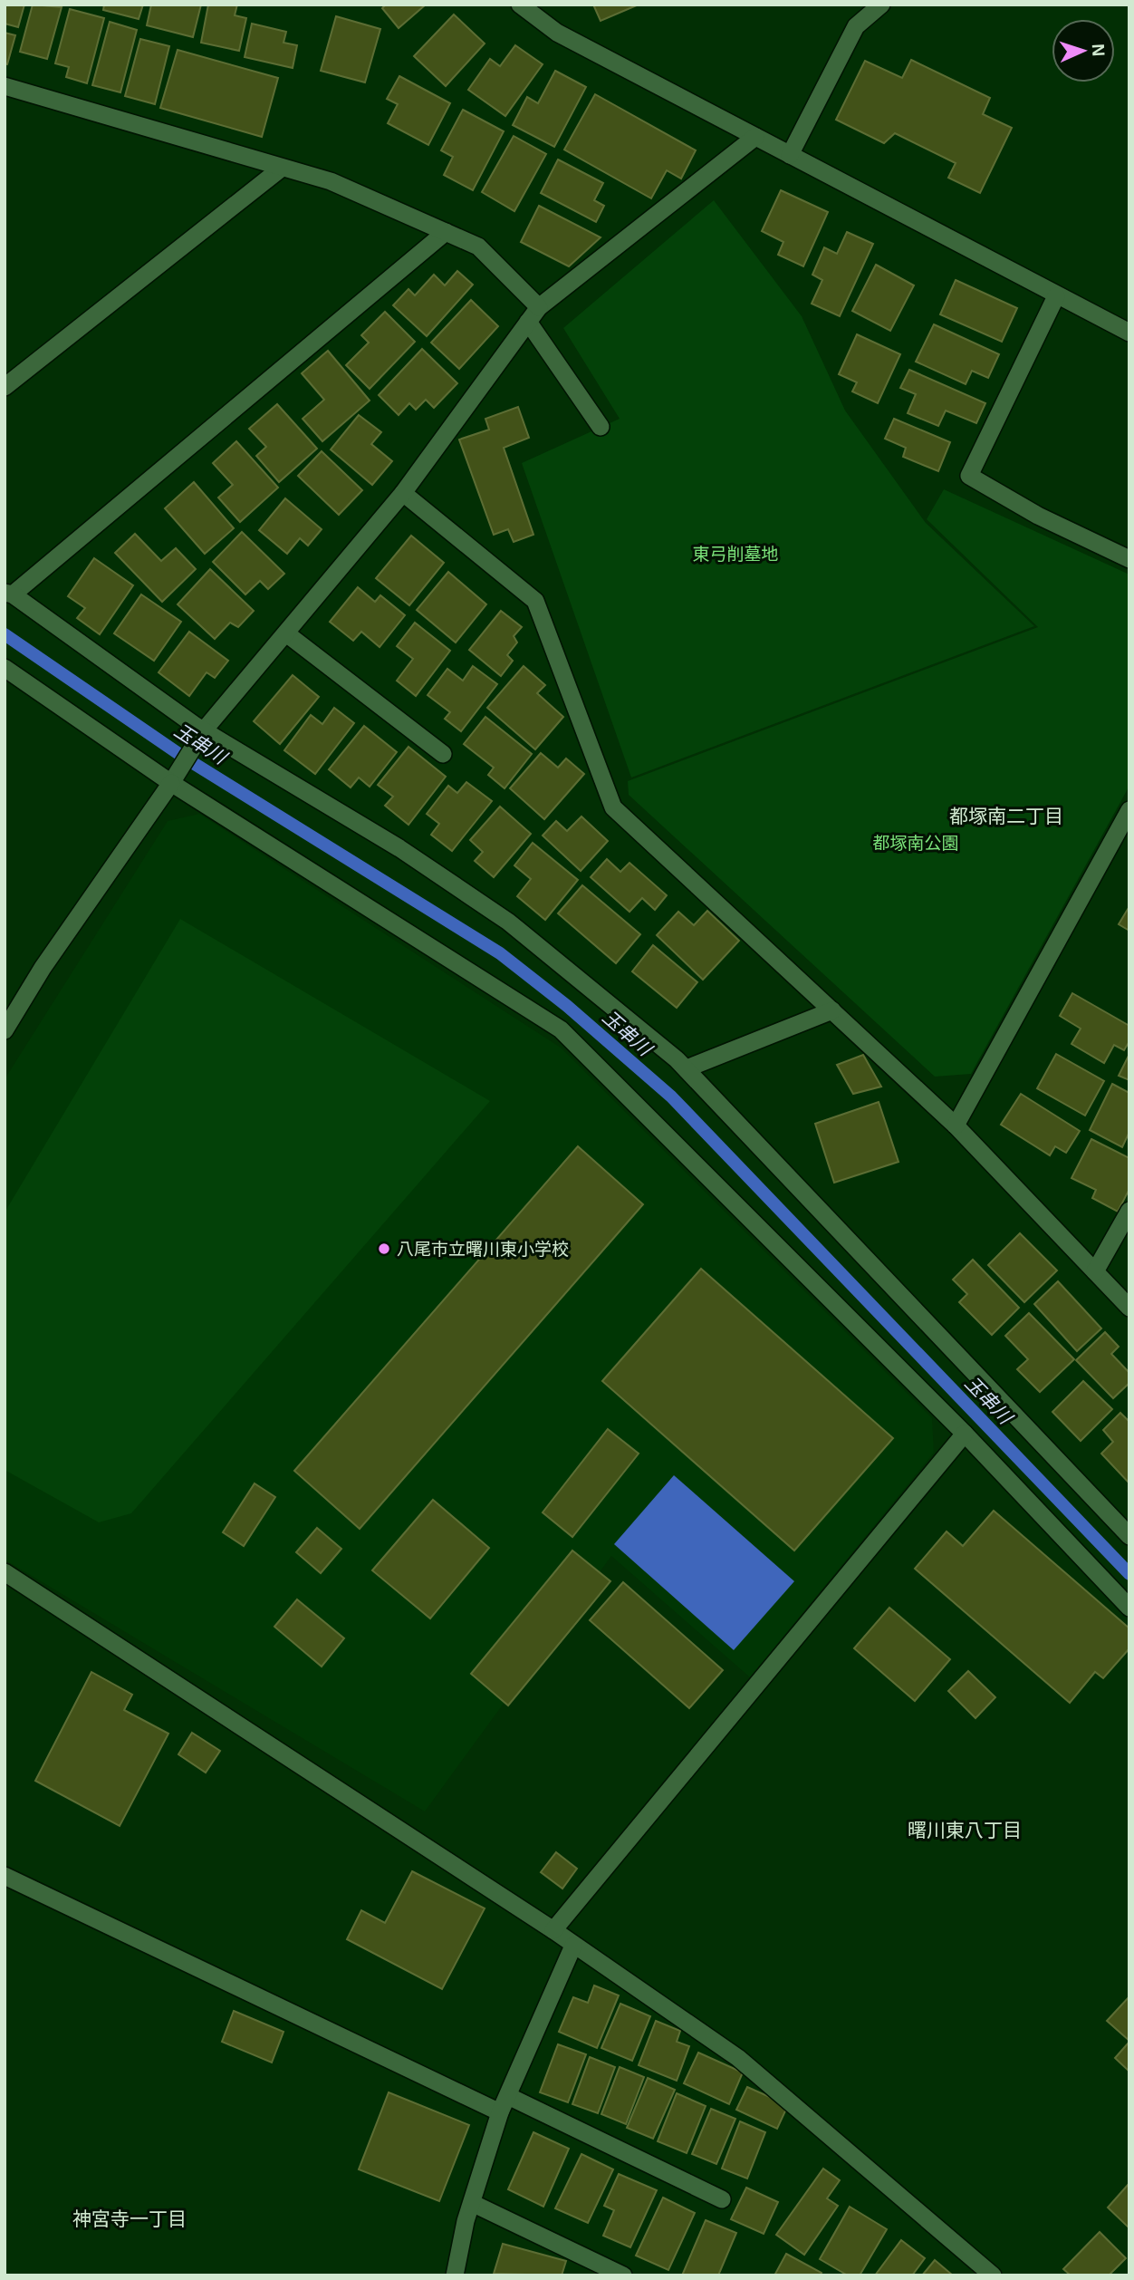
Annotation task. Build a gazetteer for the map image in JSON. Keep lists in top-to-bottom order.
{
  "districts": ["都塚南二丁目", "曙川東八丁目", "神宮寺一丁目"],
  "water": ["玉串川"],
  "parks": ["東弓削墓地", "都塚南公園"],
  "places": ["八尾市立曙川東小学校"],
  "north": "right"
}
